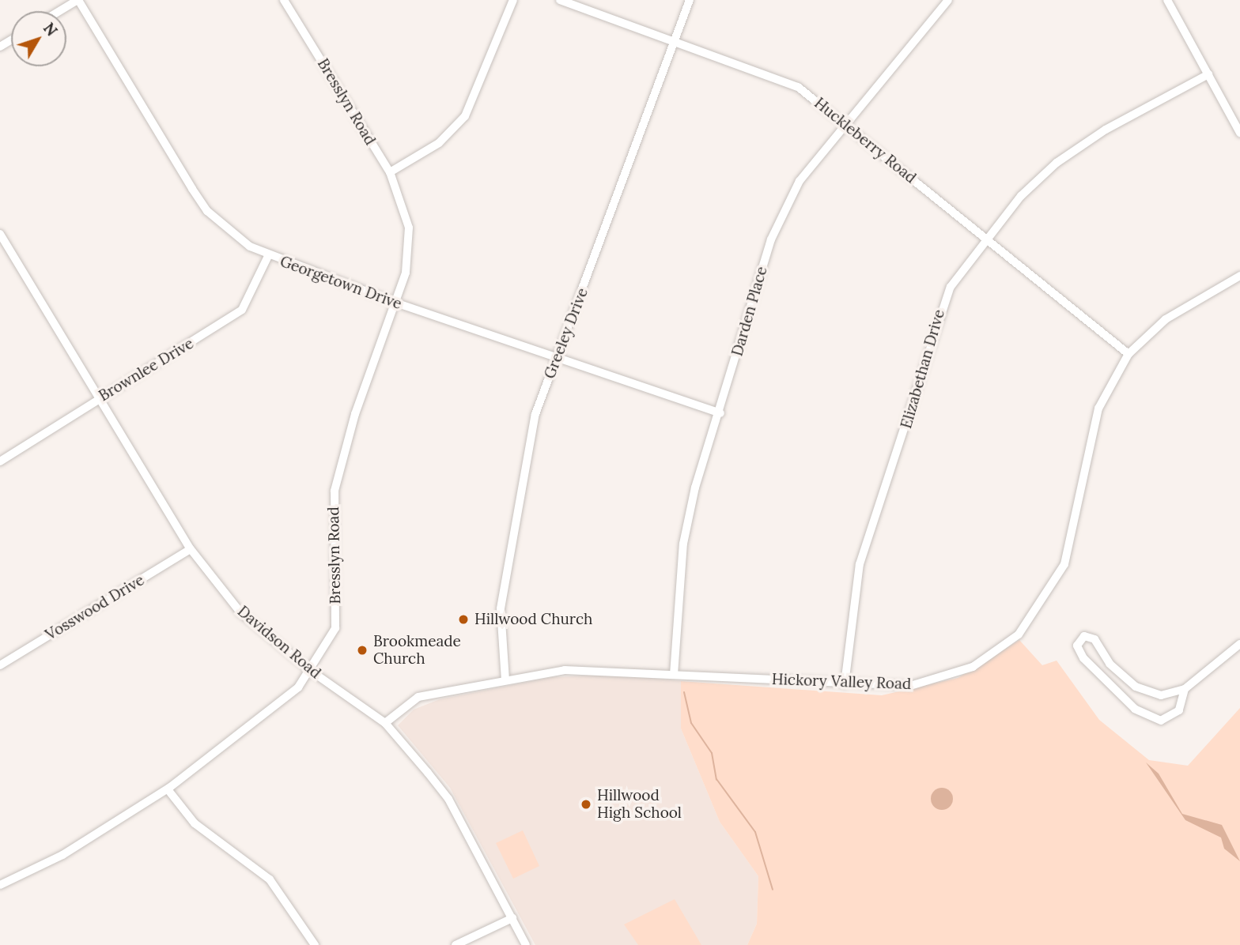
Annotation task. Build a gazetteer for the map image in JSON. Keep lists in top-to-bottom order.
{
  "streets": {
    "street": [
      "Bresslyn Road",
      "Huckleberry Road",
      "Georgetown Drive",
      "Darden Place",
      "Greeley Drive",
      "Elizabethan Drive",
      "Brownlee Drive",
      "Vosswood Drive",
      "Davidson Road",
      "Hickory Valley Road"
    ]
  },
  "crossings": [
    ["Bresslyn Road", "Georgetown Drive"],
    ["Bresslyn Road", "Davidson Road"],
    ["Huckleberry Road", "Darden Place"],
    ["Huckleberry Road", "Greeley Drive"],
    ["Huckleberry Road", "Elizabethan Drive"],
    ["Huckleberry Road", "Hickory Valley Road"],
    ["Georgetown Drive", "Darden Place"],
    ["Georgetown Drive", "Greeley Drive"],
    ["Georgetown Drive", "Brownlee Drive"],
    ["Darden Place", "Hickory Valley Road"],
    ["Greeley Drive", "Hickory Valley Road"],
    ["Elizabethan Drive", "Hickory Valley Road"],
    ["Brownlee Drive", "Davidson Road"],
    ["Vosswood Drive", "Davidson Road"],
    ["Davidson Road", "Hickory Valley Road"]
  ],
  "places": ["Hillwood Church", "Brookmeade Church", "Hillwood High School"],
  "north": "top right"
}
